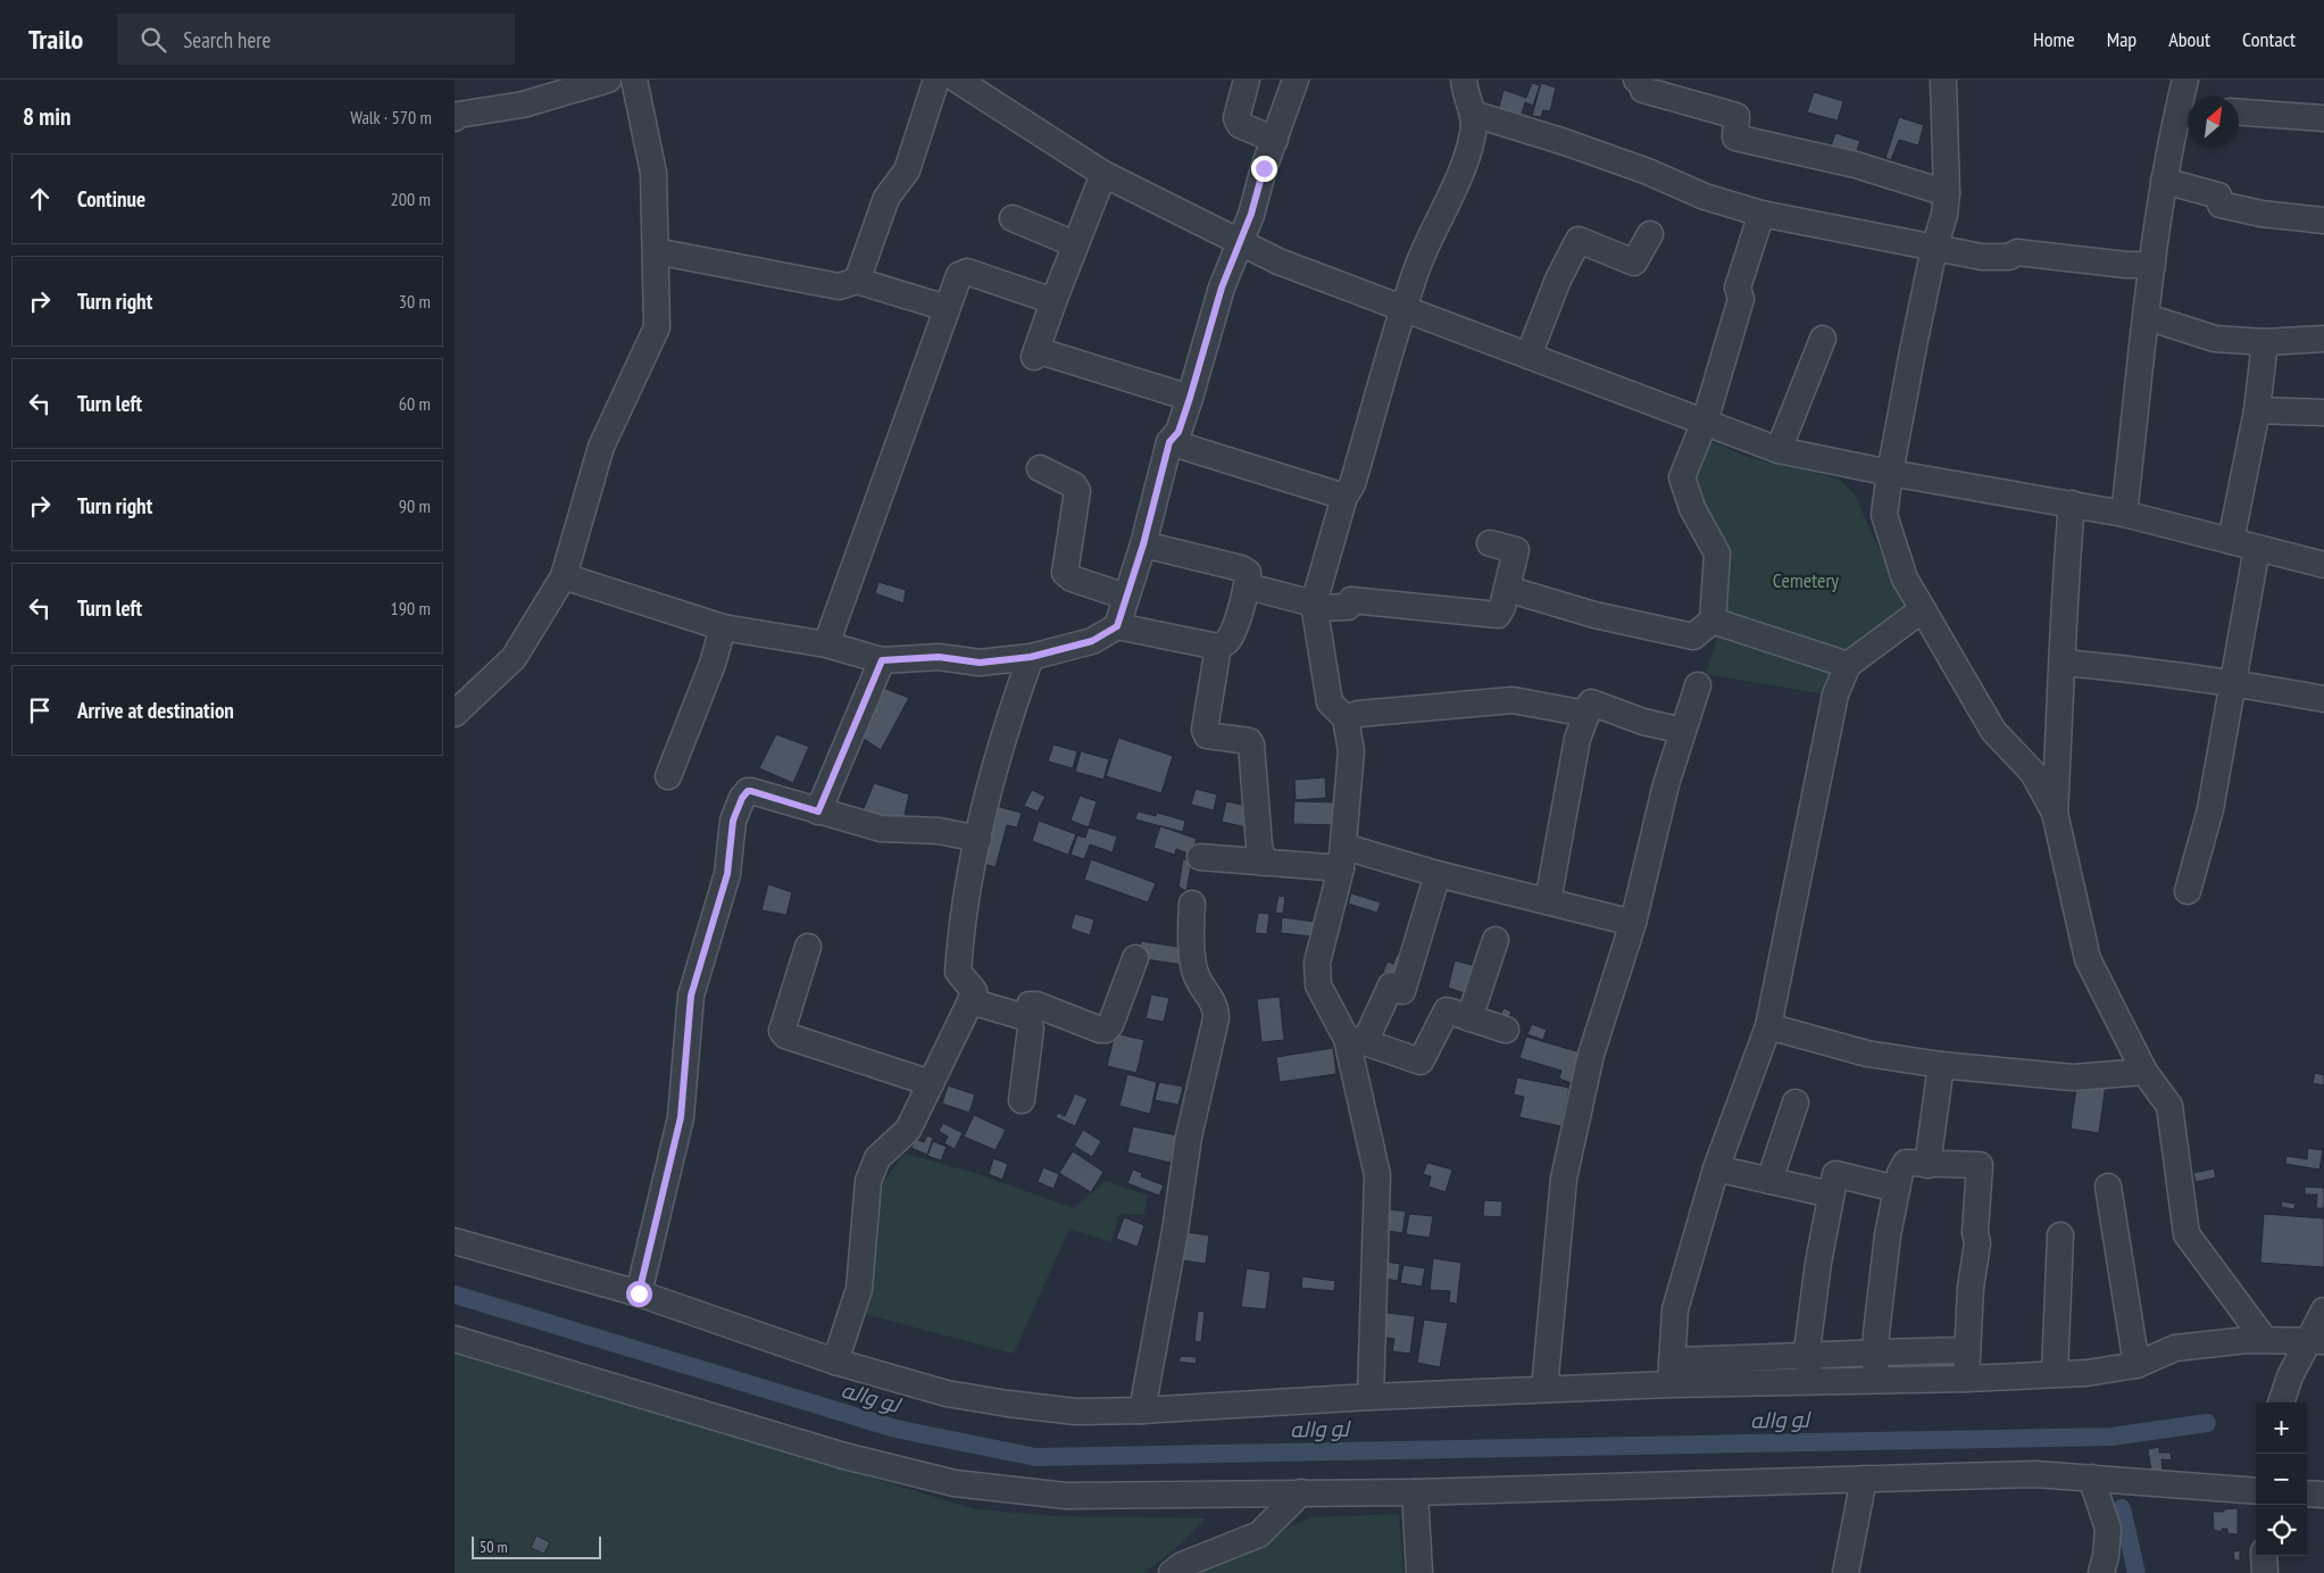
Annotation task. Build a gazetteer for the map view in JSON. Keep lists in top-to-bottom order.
{
  "water": ["لو واله"],
  "parks": ["Cemetery"],
  "scale_bar": "50 m",
  "north": "top right",
  "page": {
    "header": "Trailo",
    "search": "Search here",
    "nav": [
      "Home",
      "Map",
      "About",
      "Contact"
    ],
    "heading": ["8 min", "Walk · 570 m"],
    "list": [
      ["Continue", "200 m"],
      ["Turn right", "30 m"],
      ["Turn left", "60 m"],
      ["Turn right", "90 m"],
      ["Turn left", "190 m"],
      "Arrive at destination"
    ],
    "map_buttons": ["+", "−"],
    "scale": "50 m"
  }
}
